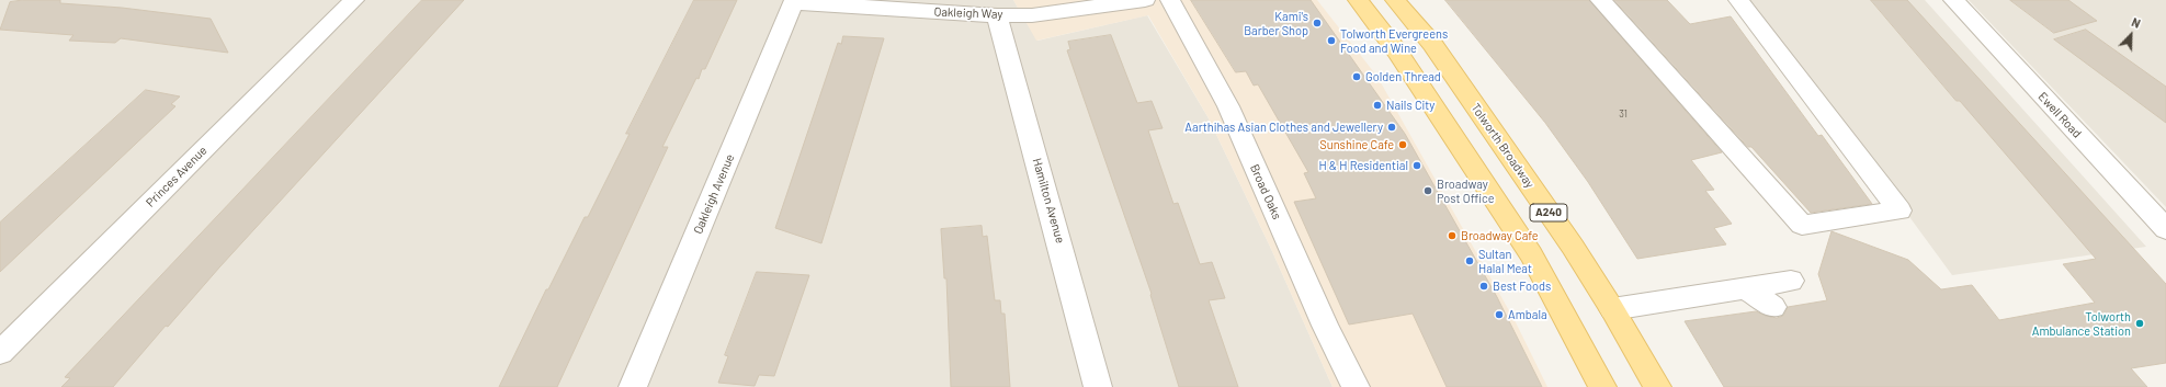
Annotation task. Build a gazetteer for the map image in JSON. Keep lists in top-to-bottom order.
{
  "streets": {
    "main road": ["Tolworth Broadway", "A240"],
    "street": [
      "Oakleigh Way",
      "Ewell Road",
      "Princes Avenue",
      "Broad Oaks",
      "Oakleigh Avenue",
      "Hamilton Avenue"
    ]
  },
  "crossings": [
    ["Oakleigh Way", "Oakleigh Avenue"],
    ["Oakleigh Way", "Hamilton Avenue"]
  ],
  "places": [
    "Kami's Barber Shop",
    "Tolworth Evergreens Food and Wine",
    "Golden Thread",
    "Nails City",
    "Aarthihas Asian Clothes and Jewellery",
    "Sunshine Cafe",
    "H & H Residential",
    "Broadway Post Office",
    "Broadway Cafe",
    "Sultan Halal Meat",
    "Best Foods",
    "Ambala",
    "Tolworth Ambulance Station"
  ],
  "house_numbers": ["31"],
  "north": "top right"
}
